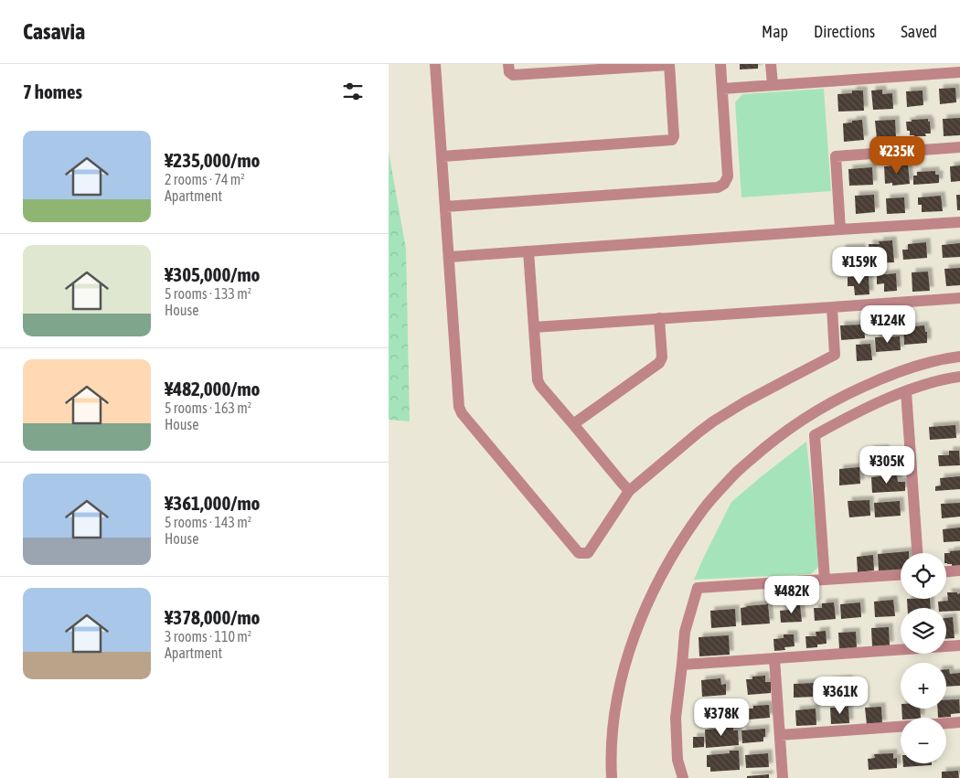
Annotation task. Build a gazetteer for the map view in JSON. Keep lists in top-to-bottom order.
{
  "page": {
    "header": "Casavia",
    "nav": ["Map", "Directions", "Saved"],
    "heading": "7 homes",
    "list": [
      {
        "name": "¥235,000/mo",
        "note": "2 rooms · 74 m² · Apartment"
      },
      {
        "name": "¥305,000/mo",
        "note": "5 rooms · 133 m² · House"
      },
      {
        "name": "¥482,000/mo",
        "note": "5 rooms · 163 m² · House"
      },
      {
        "name": "¥361,000/mo",
        "note": "5 rooms · 143 m² · House"
      },
      {
        "name": "¥378,000/mo",
        "note": "3 rooms · 110 m² · Apartment"
      }
    ],
    "price": [
      "¥235K",
      "¥159K",
      "¥124K",
      "¥305K",
      "¥482K",
      "¥361K",
      "¥378K"
    ],
    "map_buttons": ["+", "−"]
  }
}
